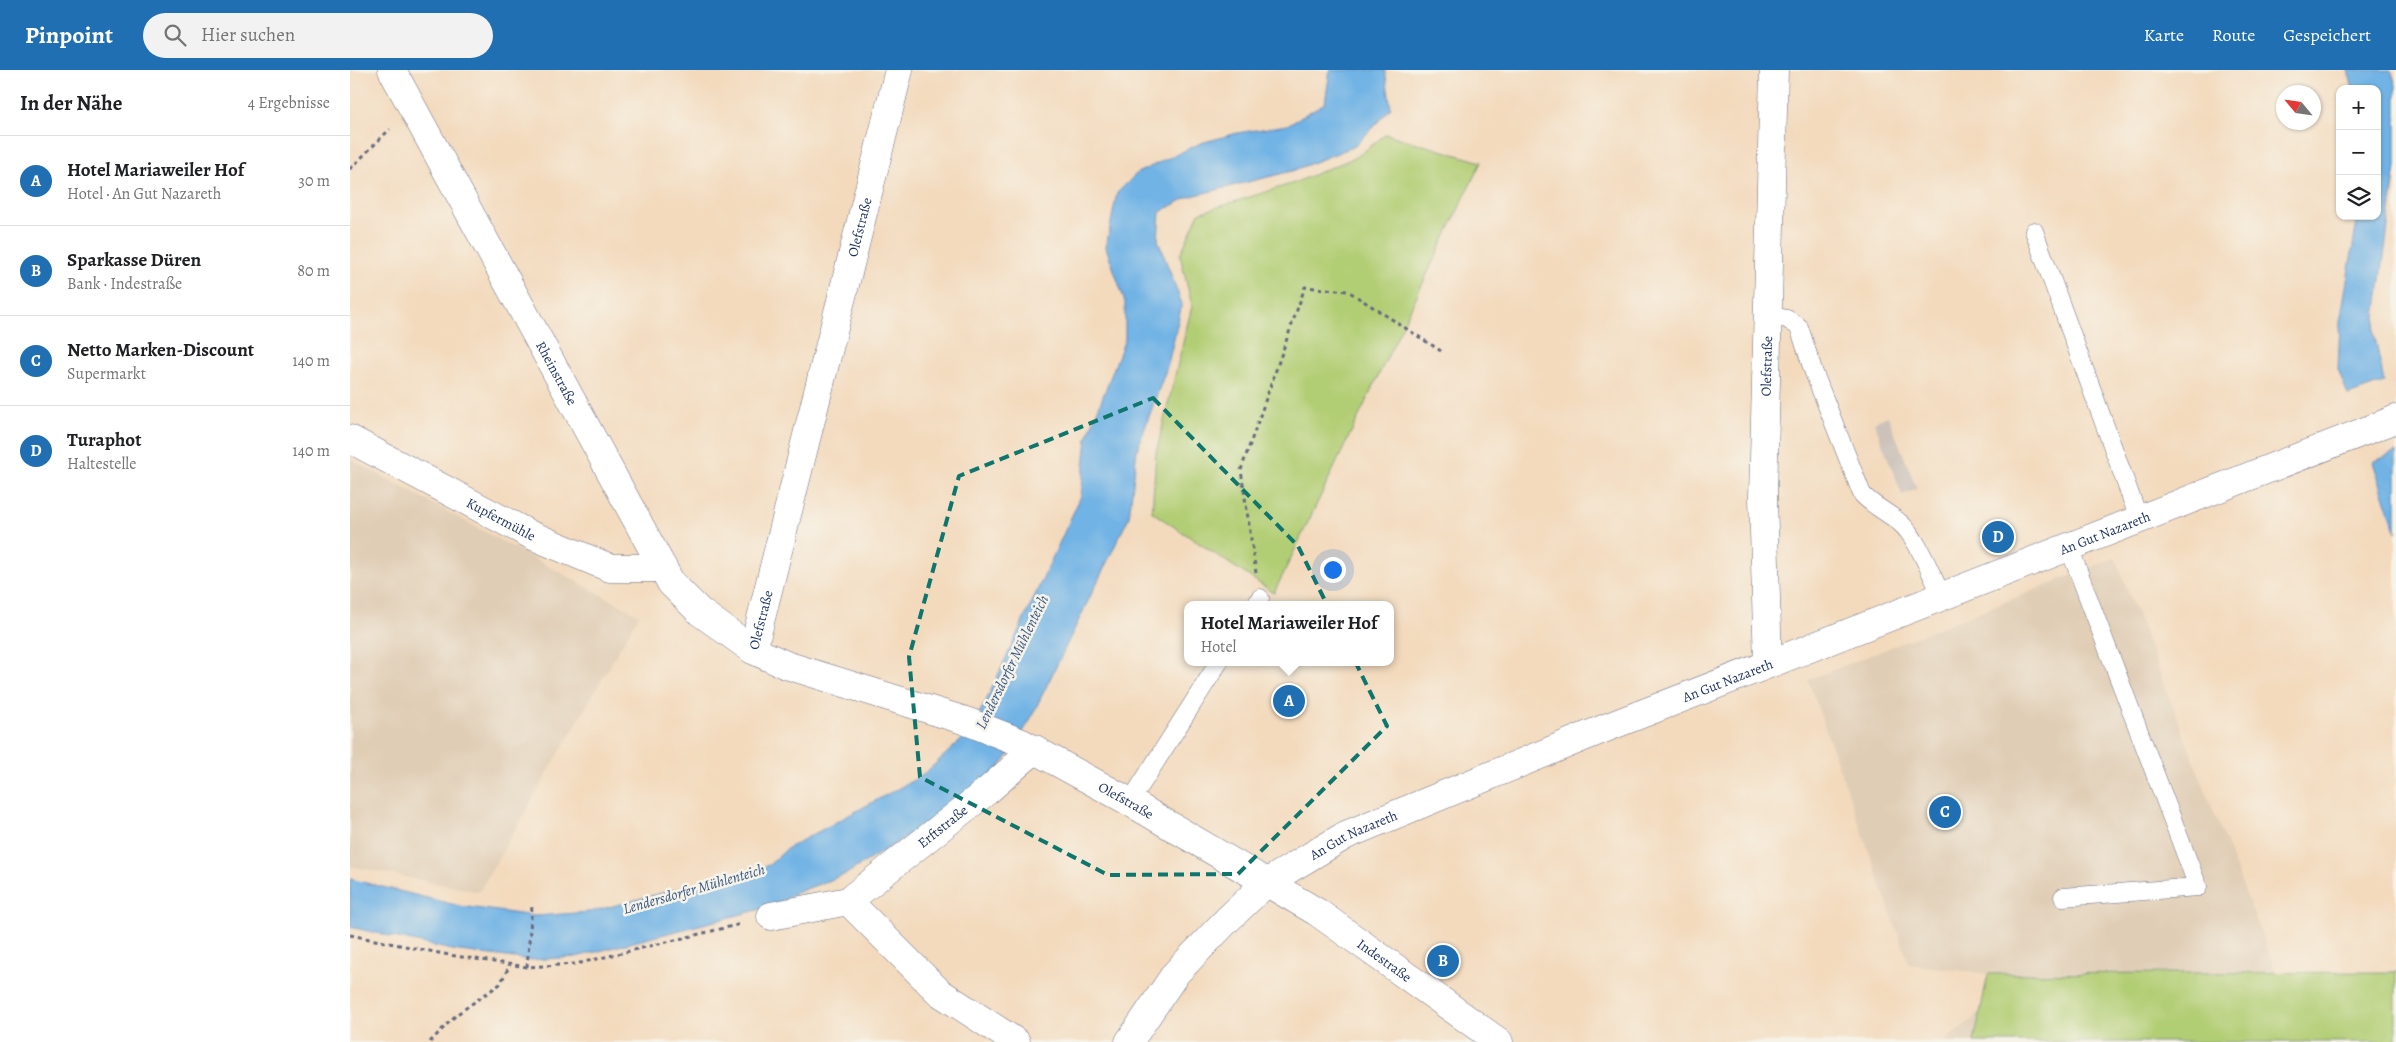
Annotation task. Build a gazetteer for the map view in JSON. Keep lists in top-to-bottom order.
{
  "streets": {
    "street": [
      "Olefstraße",
      "Rheinstraße",
      "Kupfermühle",
      "An Gut Nazareth",
      "Erftstraße",
      "Indestraße"
    ]
  },
  "crossings": [
    ["Olefstraße", "Rheinstraße"],
    ["Olefstraße", "An Gut Nazareth"],
    ["Olefstraße", "Erftstraße"],
    ["Olefstraße", "Indestraße"],
    ["Rheinstraße", "Kupfermühle"],
    ["An Gut Nazareth", "Indestraße"]
  ],
  "water": ["Lendersdorfer Mühlenteich"],
  "north": "top left",
  "page": {
    "header": "Pinpoint",
    "search": "Hier suchen",
    "nav": ["Karte", "Route", "Gespeichert"],
    "heading": ["In der Nähe", "4 Ergebnisse"],
    "map_buttons": ["+", "−"],
    "list": [
      {
        "mark": "A",
        "name": "Hotel Mariaweiler Hof",
        "note": "Hotel · An Gut Nazareth",
        "value": "30 m"
      },
      {
        "mark": "B",
        "name": "Sparkasse Düren",
        "note": "Bank · Indestraße",
        "value": "80 m"
      },
      {
        "mark": "C",
        "name": "Netto Marken-Discount",
        "note": "Supermarkt",
        "value": "140 m"
      },
      {
        "mark": "D",
        "name": "Turaphot",
        "note": "Haltestelle",
        "value": "140 m"
      }
    ],
    "pins": [
      "D",
      "A",
      "C",
      "B"
    ],
    "popup": ["Hotel Mariaweiler Hof", "Hotel"]
  }
}
